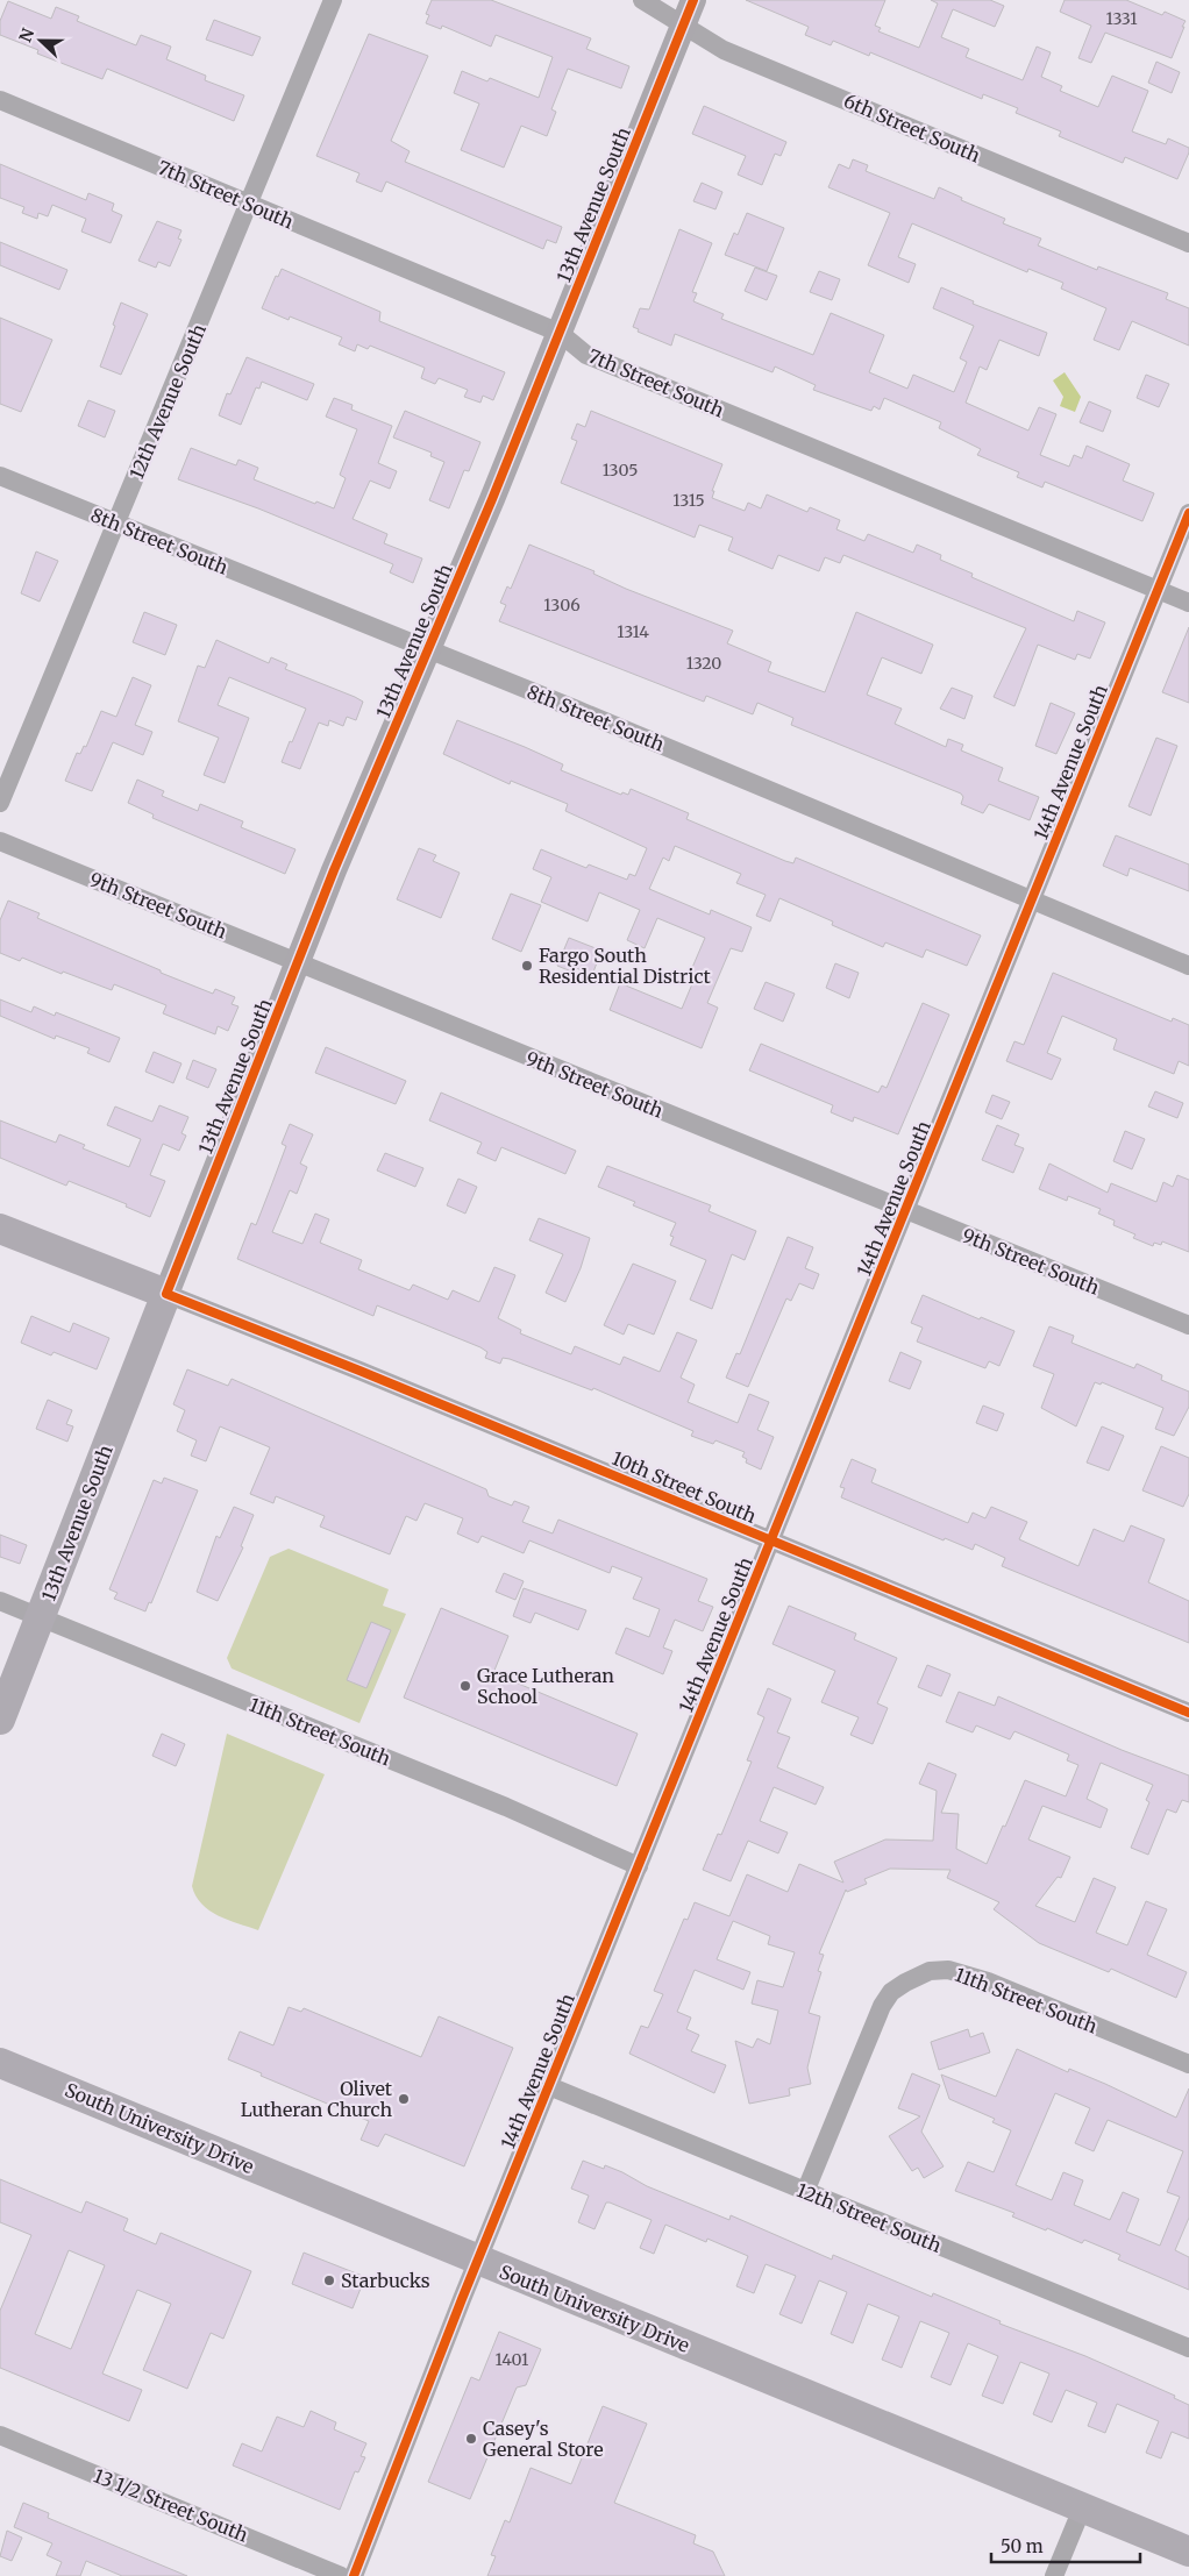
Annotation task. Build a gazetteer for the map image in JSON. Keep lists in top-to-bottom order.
{
  "streets": {
    "main road": ["13th Avenue South", "10th Street South", "South University Drive"],
    "street": [
      "6th Street South",
      "7th Street South",
      "12th Avenue South",
      "8th Street South",
      "14th Avenue South",
      "9th Street South",
      "11th Street South",
      "12th Street South",
      "13 1/2 Street South"
    ]
  },
  "crossings": [
    ["6th Street South", "13th Avenue South"],
    ["7th Street South", "13th Avenue South"],
    ["7th Street South", "12th Avenue South"],
    ["7th Street South", "14th Avenue South"],
    ["13th Avenue South", "8th Street South"],
    ["13th Avenue South", "9th Street South"],
    ["13th Avenue South", "10th Street South"],
    ["13th Avenue South", "11th Street South"],
    ["12th Avenue South", "8th Street South"],
    ["8th Street South", "14th Avenue South"],
    ["14th Avenue South", "9th Street South"],
    ["14th Avenue South", "10th Street South"],
    ["14th Avenue South", "11th Street South"],
    ["14th Avenue South", "South University Drive"],
    ["14th Avenue South", "12th Street South"],
    ["11th Street South", "12th Street South"]
  ],
  "places": [
    "Fargo South Residential District",
    "Grace Lutheran School",
    "Olivet Lutheran Church",
    "Starbucks",
    "Casey's General Store"
  ],
  "house_numbers": [
    "1331",
    "1305",
    "1315",
    "1306",
    "1314",
    "1320",
    "1401"
  ],
  "scale_bar": "50 m",
  "north": "left"
}
